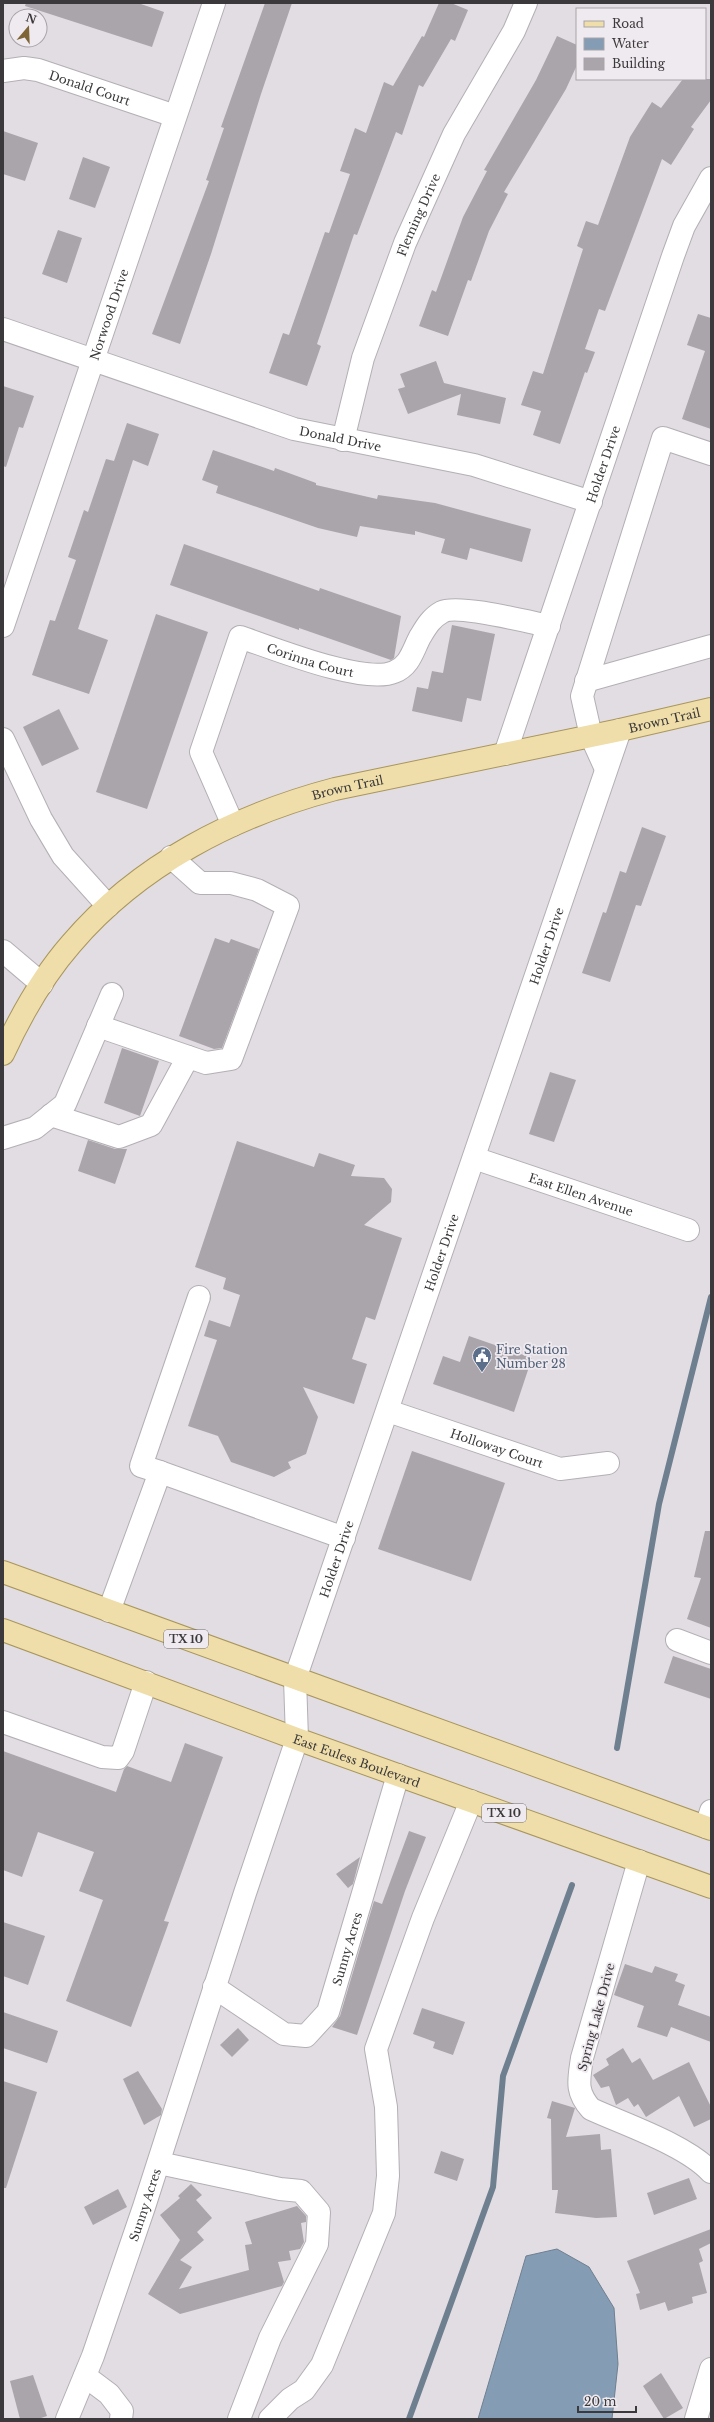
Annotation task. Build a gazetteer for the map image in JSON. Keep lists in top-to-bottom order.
{
  "streets": {
    "main road": ["Brown Trail", "TX 10", "East Euless Boulevard"],
    "street": [
      "Donald Court",
      "Fleming Drive",
      "Norwood Drive",
      "Donald Drive",
      "Holder Drive",
      "Corinna Court",
      "East Ellen Avenue",
      "Holloway Court",
      "Sunny Acres",
      "Spring Lake Drive"
    ]
  },
  "crossings": [
    ["Donald Court", "Norwood Drive"],
    ["Fleming Drive", "Donald Drive"],
    ["Norwood Drive", "Donald Drive"],
    ["Donald Drive", "Holder Drive"],
    ["Holder Drive", "Corinna Court"],
    ["Holder Drive", "Brown Trail"],
    ["Holder Drive", "East Ellen Avenue"],
    ["Holder Drive", "Holloway Court"],
    ["Holder Drive", "TX 10"],
    ["Holder Drive", "East Euless Boulevard"],
    ["Holder Drive", "Sunny Acres"],
    ["Corinna Court", "Brown Trail"],
    ["East Euless Boulevard", "Sunny Acres"],
    ["East Euless Boulevard", "Spring Lake Drive"]
  ],
  "places": {
    "public building": ["Fire Station Number 28"]
  },
  "legend": ["Road", "Water", "Building"],
  "scale_bar": "20 m",
  "north": "top"
}
